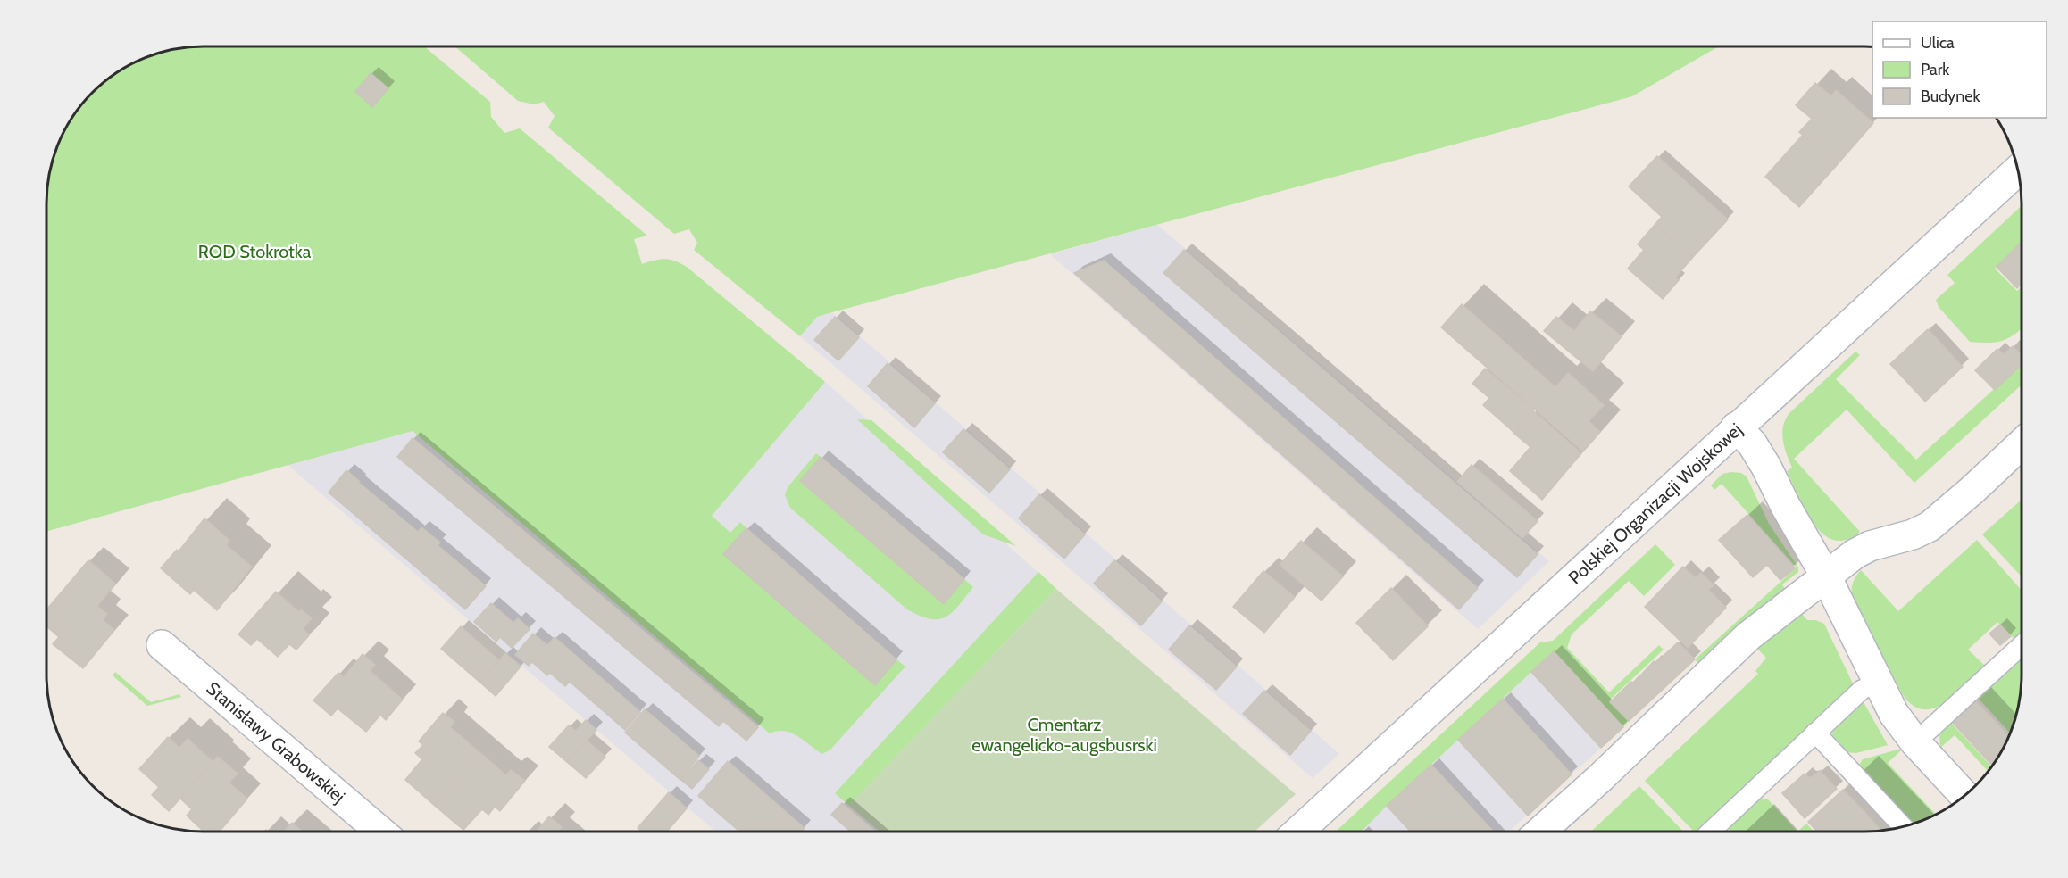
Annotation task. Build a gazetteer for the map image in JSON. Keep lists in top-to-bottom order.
{
  "streets": {
    "street": ["Polskiej Organizacji Wojskowej", "Stanisławy Grabowskiej"]
  },
  "parks": ["ROD Stokrotka", "Cmentarz ewangelicko-augsbusrski"],
  "legend": ["Ulica", "Park", "Budynek"]
}
